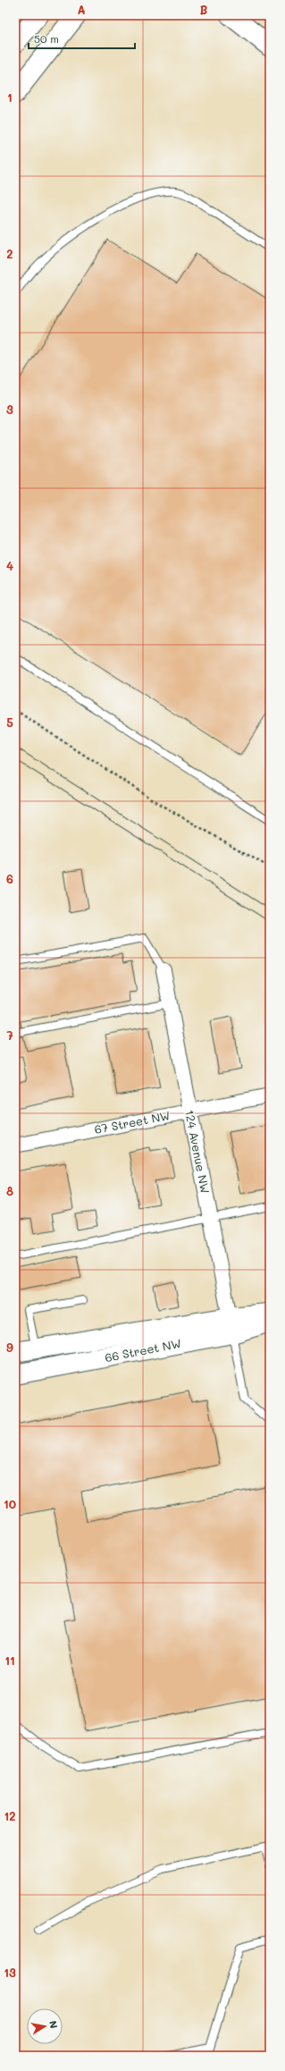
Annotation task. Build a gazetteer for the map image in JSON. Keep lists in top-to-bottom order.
{
  "streets": {
    "main road": ["66 Street NW"],
    "street": ["67 Street NW", "124 Avenue NW"]
  },
  "crossings": [
    ["67 Street NW", "124 Avenue NW"],
    ["124 Avenue NW", "66 Street NW"]
  ],
  "scale_bar": "50 m",
  "north": "right",
  "grid": {
    "columns": ["A", "B"],
    "rows": [
      "1",
      "2",
      "3",
      "4",
      "5",
      "6",
      "7",
      "8",
      "9",
      "10",
      "11",
      "12",
      "13"
    ]
  }
}
